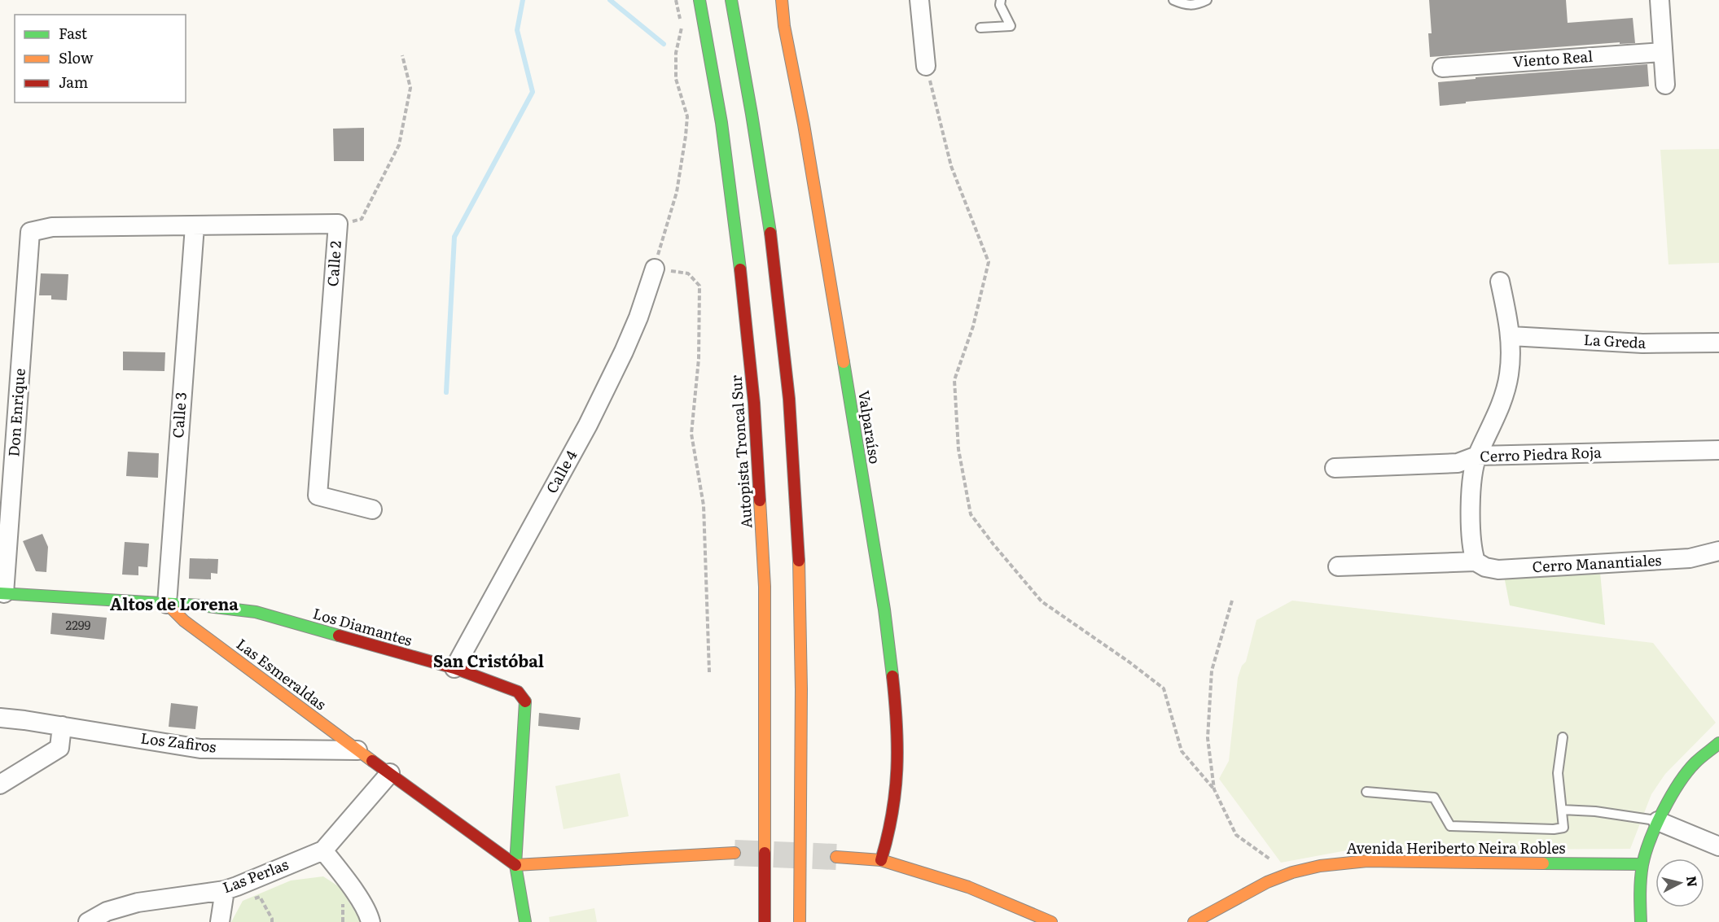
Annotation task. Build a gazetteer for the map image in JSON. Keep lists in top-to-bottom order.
{
  "streets": {
    "main road": [
      "Valparaíso",
      "Autopista Troncal Sur",
      "Los Diamantes",
      "Las Esmeraldas",
      "Avenida Heriberto Neira Robles"
    ],
    "street": [
      "Viento Real",
      "Calle 2",
      "La Greda",
      "Don Enrique",
      "Calle 3",
      "Cerro Piedra Roja",
      "Calle 4",
      "Cerro Manantiales",
      "Los Zafiros",
      "Las Perlas"
    ]
  },
  "crossings": [
    ["Calle 2", "Don Enrique"],
    ["Calle 2", "Calle 3"],
    ["Calle 3", "Los Diamantes"],
    ["Calle 3", "Las Esmeraldas"],
    ["Calle 4", "Los Diamantes"],
    ["Los Diamantes", "Las Esmeraldas"],
    ["Las Esmeraldas", "Los Zafiros"],
    ["Las Esmeraldas", "Las Perlas"]
  ],
  "districts": ["Altos de Lorena", "San Cristóbal"],
  "house_numbers": ["2299"],
  "legend": ["Fast", "Slow", "Jam"],
  "north": "right"
}
